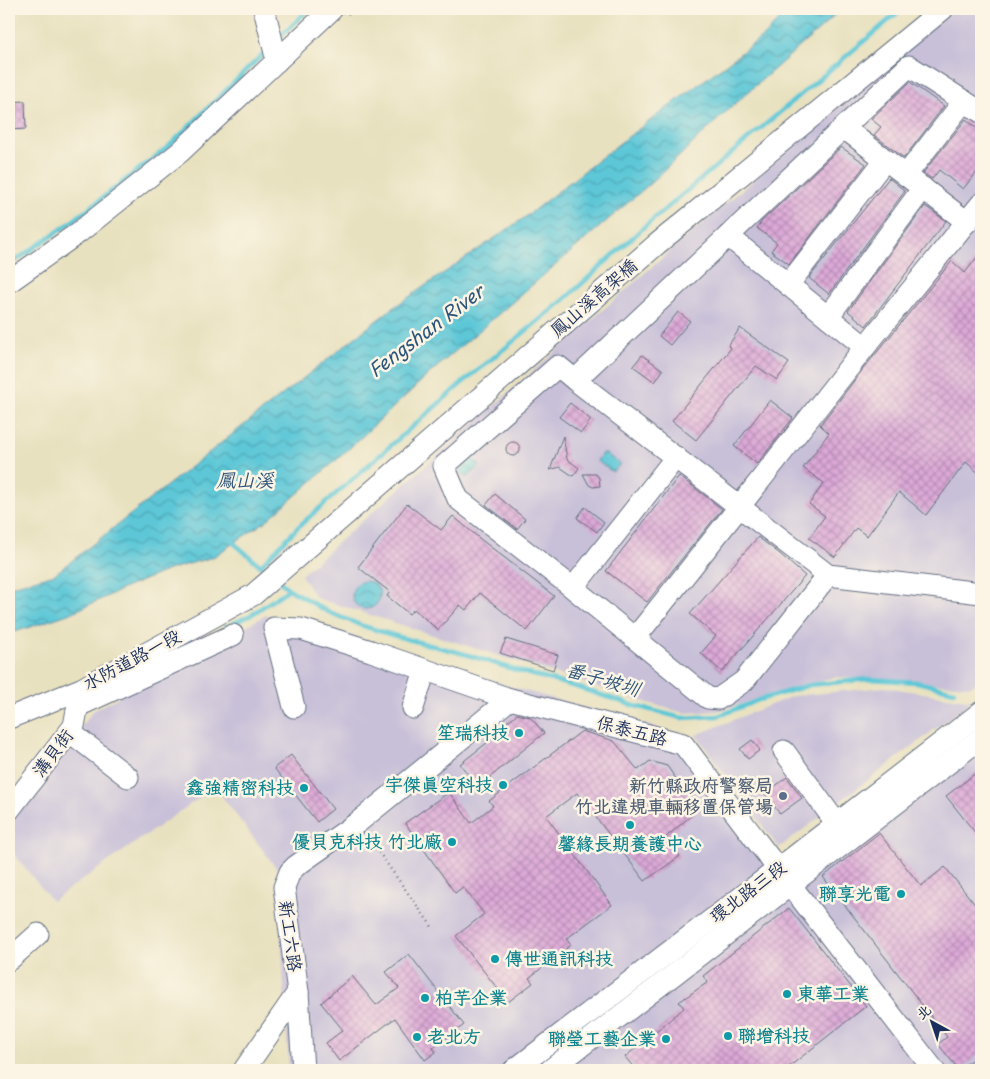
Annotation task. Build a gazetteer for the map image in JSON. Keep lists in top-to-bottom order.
{
  "streets": {
    "street": [
      "鳳山溪高架橋",
      "水防道路一段",
      "保泰五路",
      "溝貝街",
      "環北路三段",
      "新工六路"
    ]
  },
  "crossings": [
    ["鳳山溪高架橋", "水防道路一段"],
    ["水防道路一段", "溝貝街"],
    ["保泰五路", "環北路三段"],
    ["保泰五路", "新工六路"]
  ],
  "water": ["Fengshan River", "鳳山溪", "番子坡圳"],
  "places": [
    "笙瑞科技",
    "宇傑真空科技",
    "鑫強精密科技",
    "新竹縣政府警察局 竹北違規車輛移置保管場",
    "馨緣長期養護中心",
    "優貝克科技 竹北廠",
    "聯享光電",
    "傳世通訊科技",
    "東華工業",
    "柏芋企業",
    "聯增科技",
    "老北方",
    "聯瑩工藝企業"
  ],
  "north": "top left"
}
